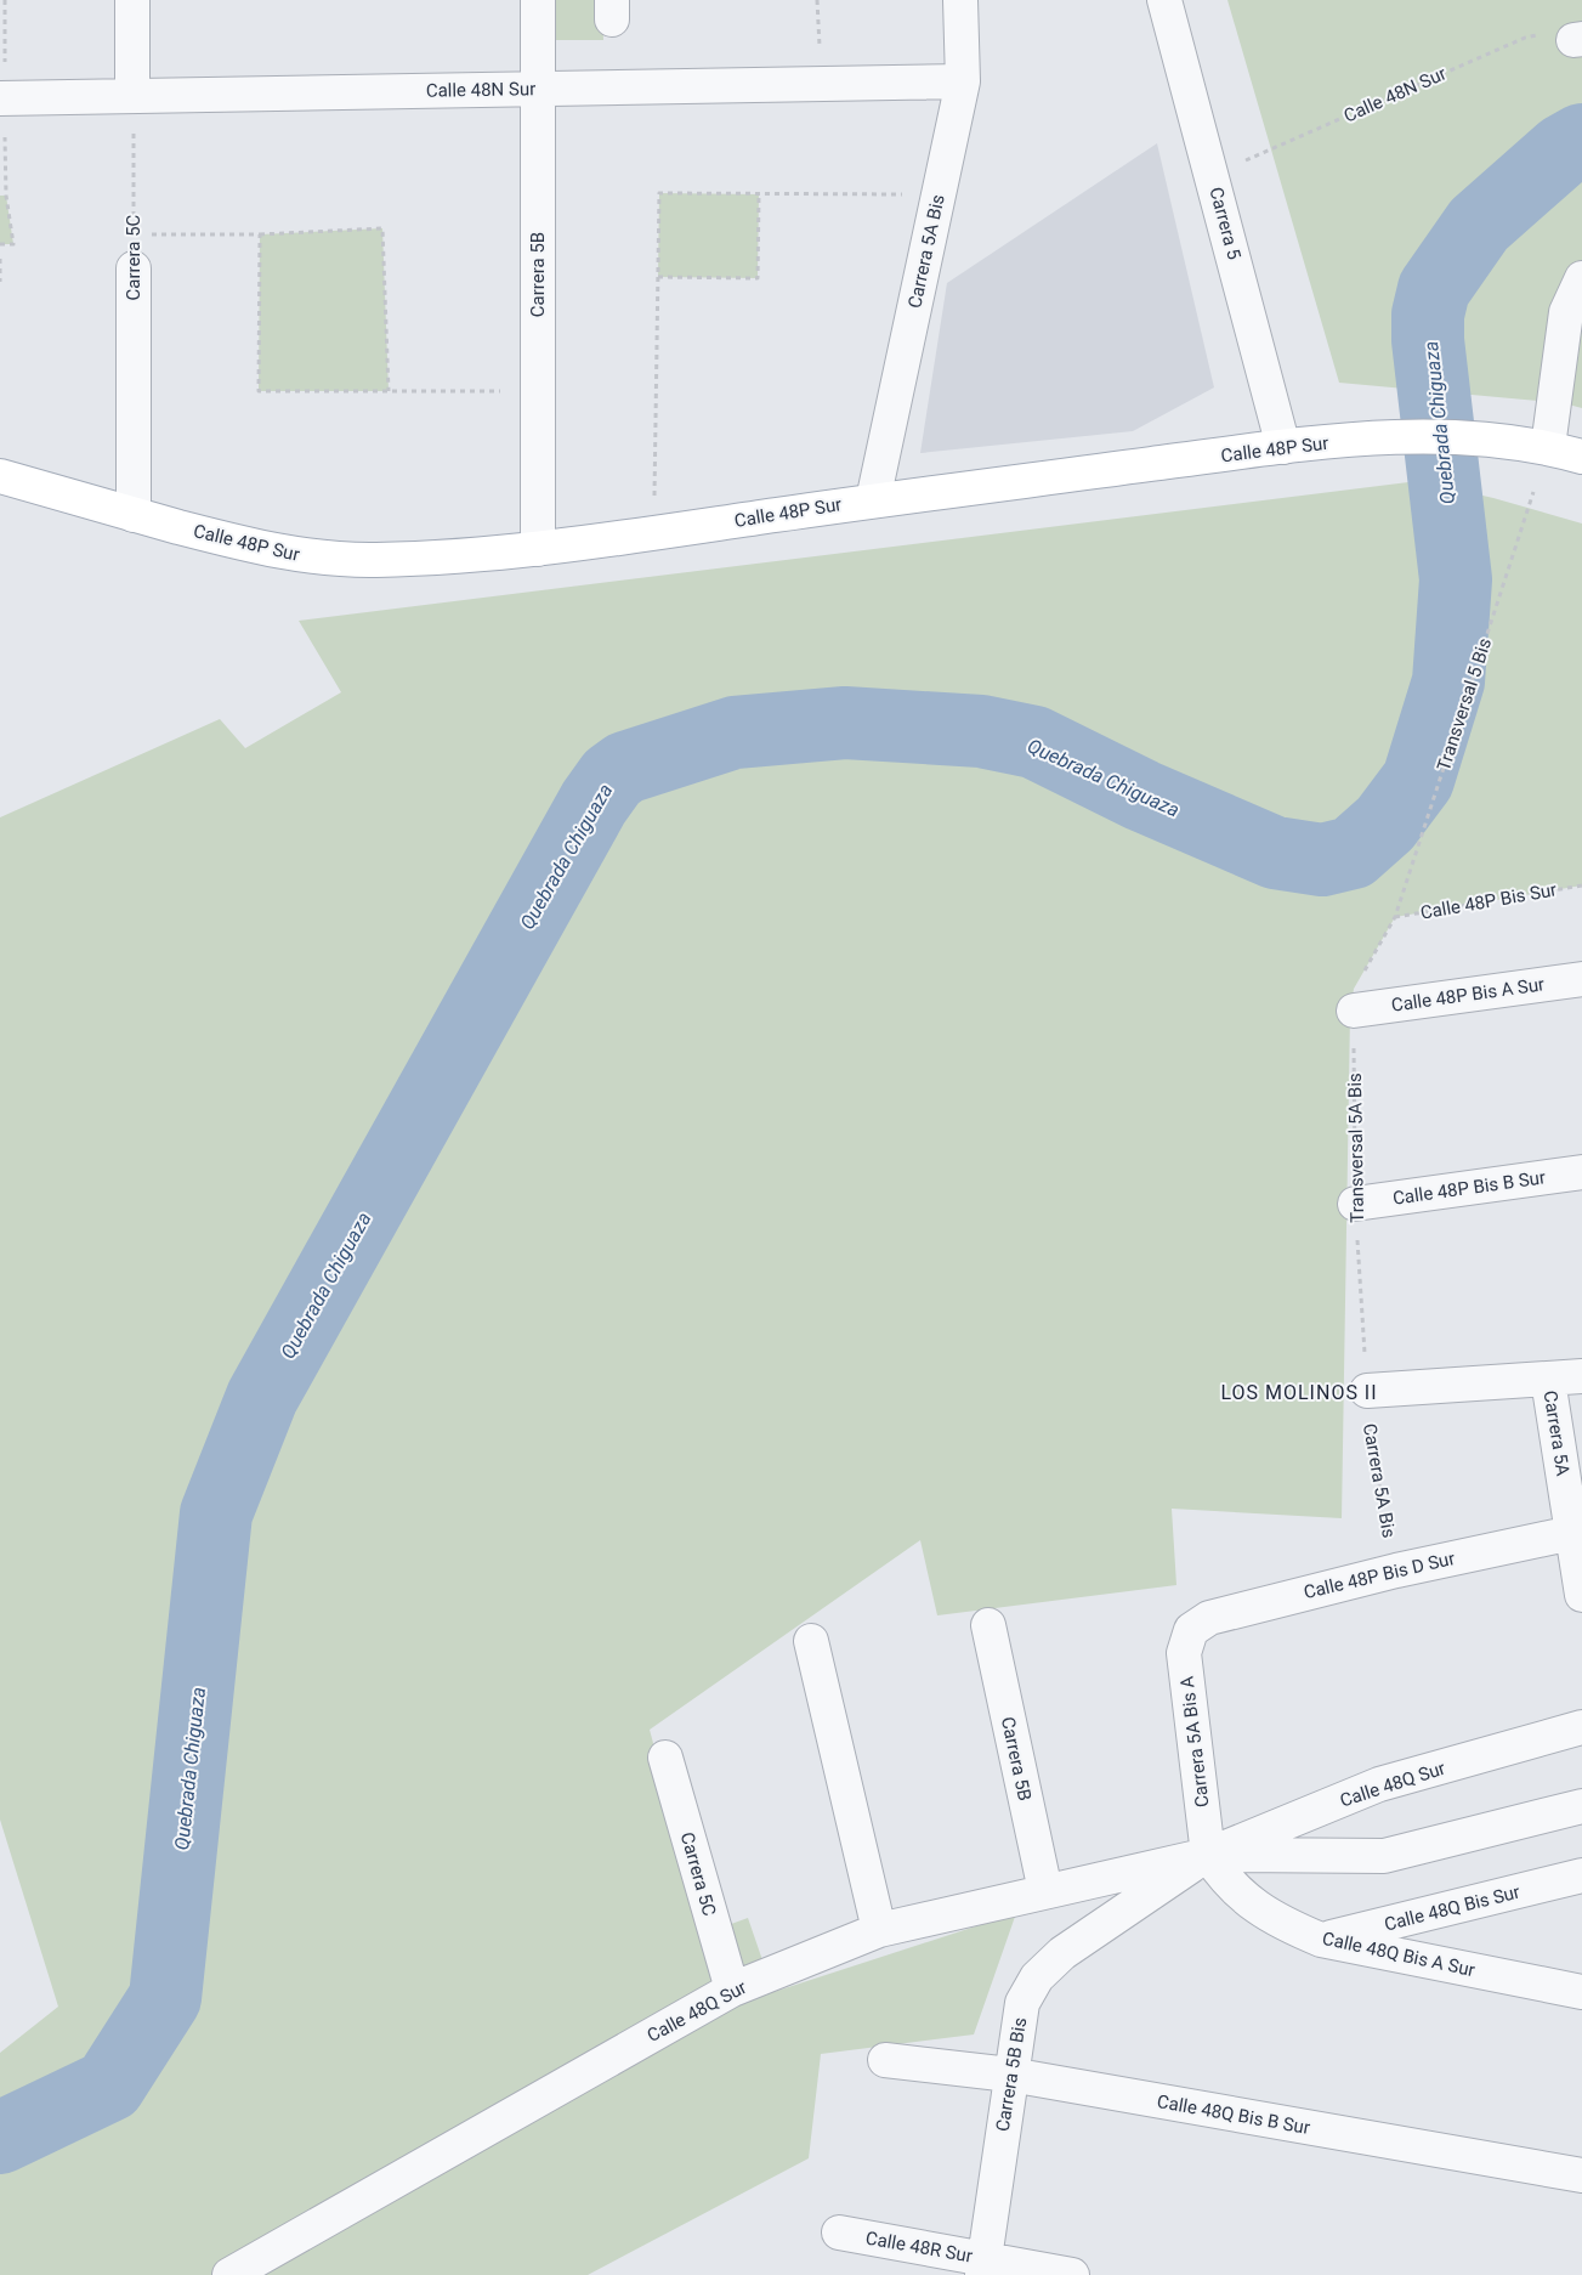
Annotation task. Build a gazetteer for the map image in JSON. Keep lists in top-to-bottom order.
{
  "streets": {
    "main road": ["Calle 48P Sur"],
    "street": [
      "Calle 48N Sur",
      "Carrera 5",
      "Carrera 5A Bis",
      "Carrera 5C",
      "Carrera 5B",
      "Calle 48P Bis A Sur",
      "Calle 48P Bis B Sur",
      "Carrera 5A",
      "Calle 48P Bis D Sur",
      "Carrera 5A Bis A",
      "Calle 48Q Sur",
      "Calle 48Q Bis Sur",
      "Calle 48Q Bis A Sur",
      "Carrera 5B Bis",
      "Calle 48Q Bis B Sur",
      "Calle 48R Sur"
    ],
    "path": ["Transversal 5 Bis", "Calle 48P Bis Sur", "Transversal 5A Bis"]
  },
  "crossings": [
    ["Calle 48N Sur", "Carrera 5"],
    ["Calle 48N Sur", "Carrera 5A Bis"],
    ["Calle 48N Sur", "Carrera 5C"],
    ["Calle 48N Sur", "Carrera 5B"],
    ["Carrera 5", "Calle 48P Sur"],
    ["Carrera 5A Bis", "Calle 48P Sur"],
    ["Carrera 5A Bis", "Transversal 5A Bis"],
    ["Carrera 5A Bis", "Calle 48P Bis D Sur"],
    ["Carrera 5C", "Calle 48P Sur"],
    ["Carrera 5C", "Calle 48Q Sur"],
    ["Carrera 5B", "Calle 48P Sur"],
    ["Carrera 5B", "Calle 48Q Sur"],
    ["Transversal 5 Bis", "Calle 48P Bis Sur"],
    ["Transversal 5 Bis", "Transversal 5A Bis"],
    ["Calle 48P Bis Sur", "Transversal 5A Bis"],
    ["Calle 48P Bis A Sur", "Transversal 5A Bis"],
    ["Transversal 5A Bis", "Calle 48P Bis B Sur"],
    ["Carrera 5A", "Calle 48P Bis D Sur"],
    ["Calle 48P Bis D Sur", "Carrera 5A Bis A"],
    ["Carrera 5A Bis A", "Calle 48Q Sur"],
    ["Carrera 5A Bis A", "Calle 48Q Bis A Sur"],
    ["Carrera 5A Bis A", "Carrera 5B Bis"],
    ["Calle 48Q Sur", "Calle 48Q Bis A Sur"],
    ["Calle 48Q Sur", "Carrera 5B Bis"],
    ["Calle 48Q Bis Sur", "Calle 48Q Bis A Sur"],
    ["Calle 48Q Bis A Sur", "Carrera 5B Bis"],
    ["Carrera 5B Bis", "Calle 48Q Bis B Sur"],
    ["Carrera 5B Bis", "Calle 48R Sur"]
  ],
  "districts": ["LOS MOLINOS II"],
  "water": ["Quebrada Chiguaza"]
}
